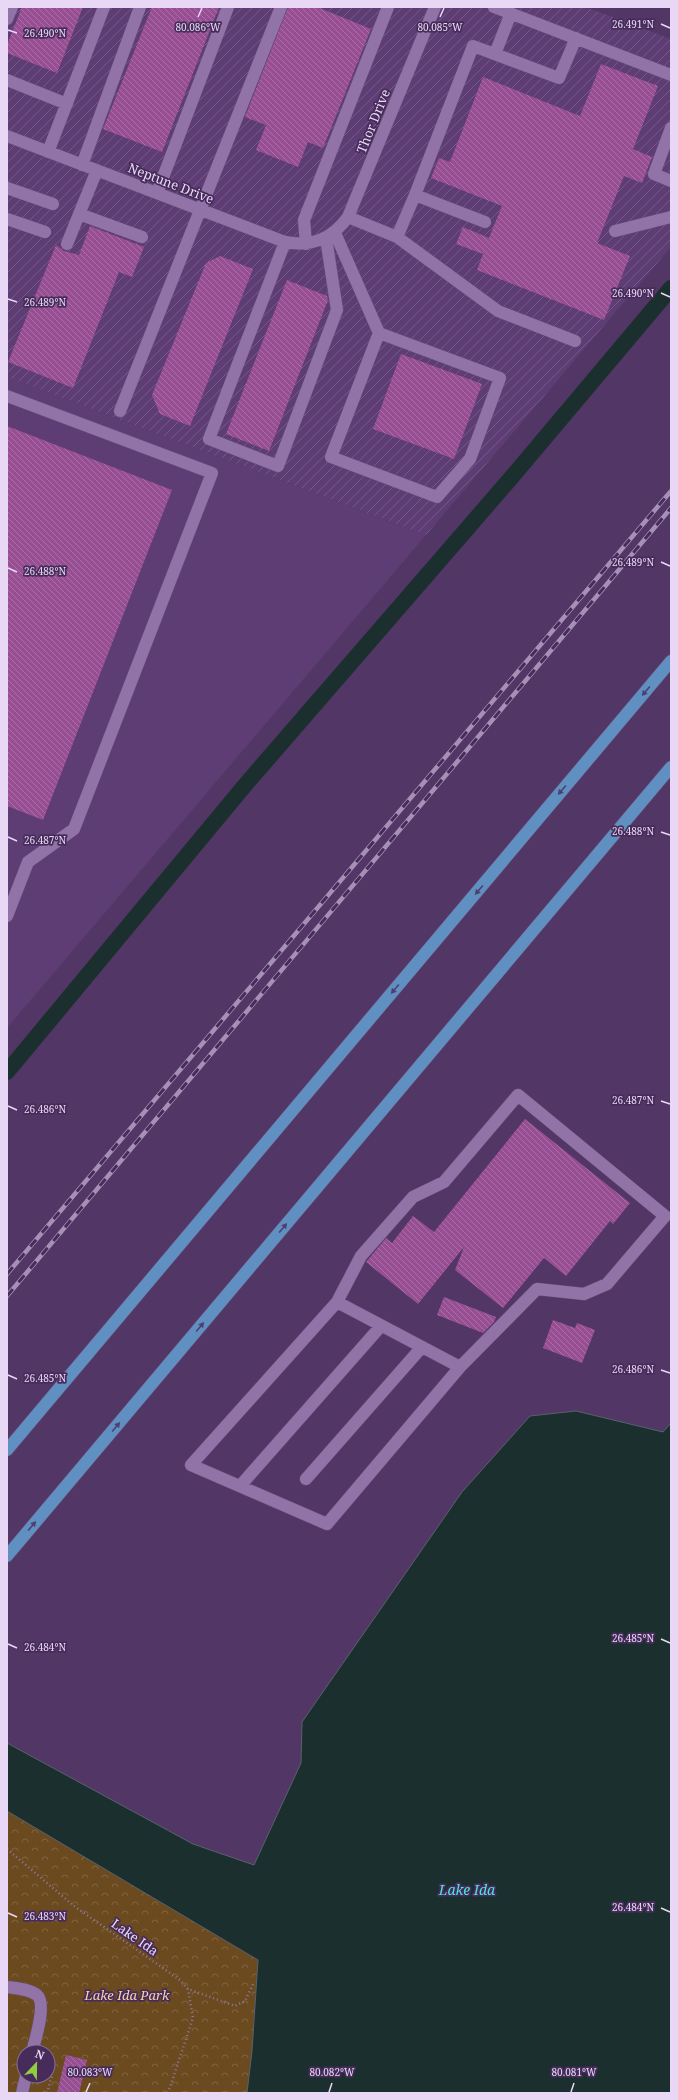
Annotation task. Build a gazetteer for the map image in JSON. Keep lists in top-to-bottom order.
{
  "streets": {
    "street": ["Thor Drive", "Neptune Drive"],
    "path": ["Lake Ida"]
  },
  "crossings": [
    ["Thor Drive", "Neptune Drive"]
  ],
  "water": ["Lake Ida"],
  "parks": ["Lake Ida Park"],
  "north": "top",
  "coordinates": [
    "26.491°N",
    "80.086°W",
    "80.085°W",
    "26.490°N",
    "26.489°N",
    "26.488°N",
    "26.487°N",
    "26.486°N",
    "26.485°N",
    "26.484°N",
    "26.483°N",
    "80.083°W",
    "80.082°W",
    "80.081°W"
  ]
}
